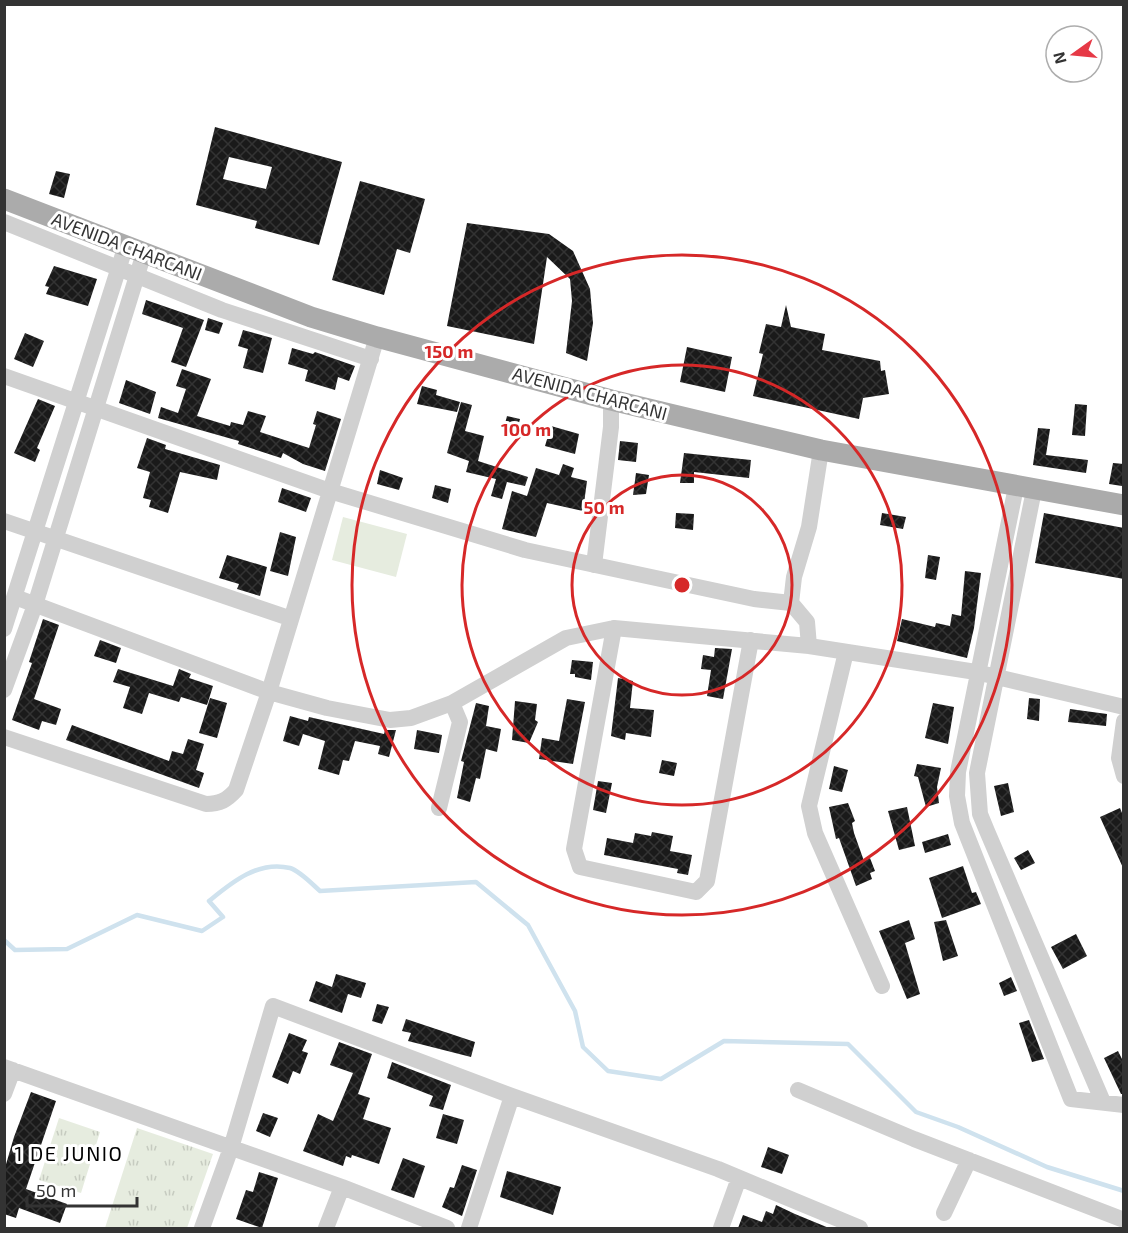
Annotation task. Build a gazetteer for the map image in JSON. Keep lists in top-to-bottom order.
{
  "streets": {
    "main road": ["AVENIDA CHARCANI"]
  },
  "districts": ["1 DE JUNIO"],
  "scale_bar": "50 m",
  "north": "left",
  "rings": ["150 m", "100 m", "50 m"]
}
